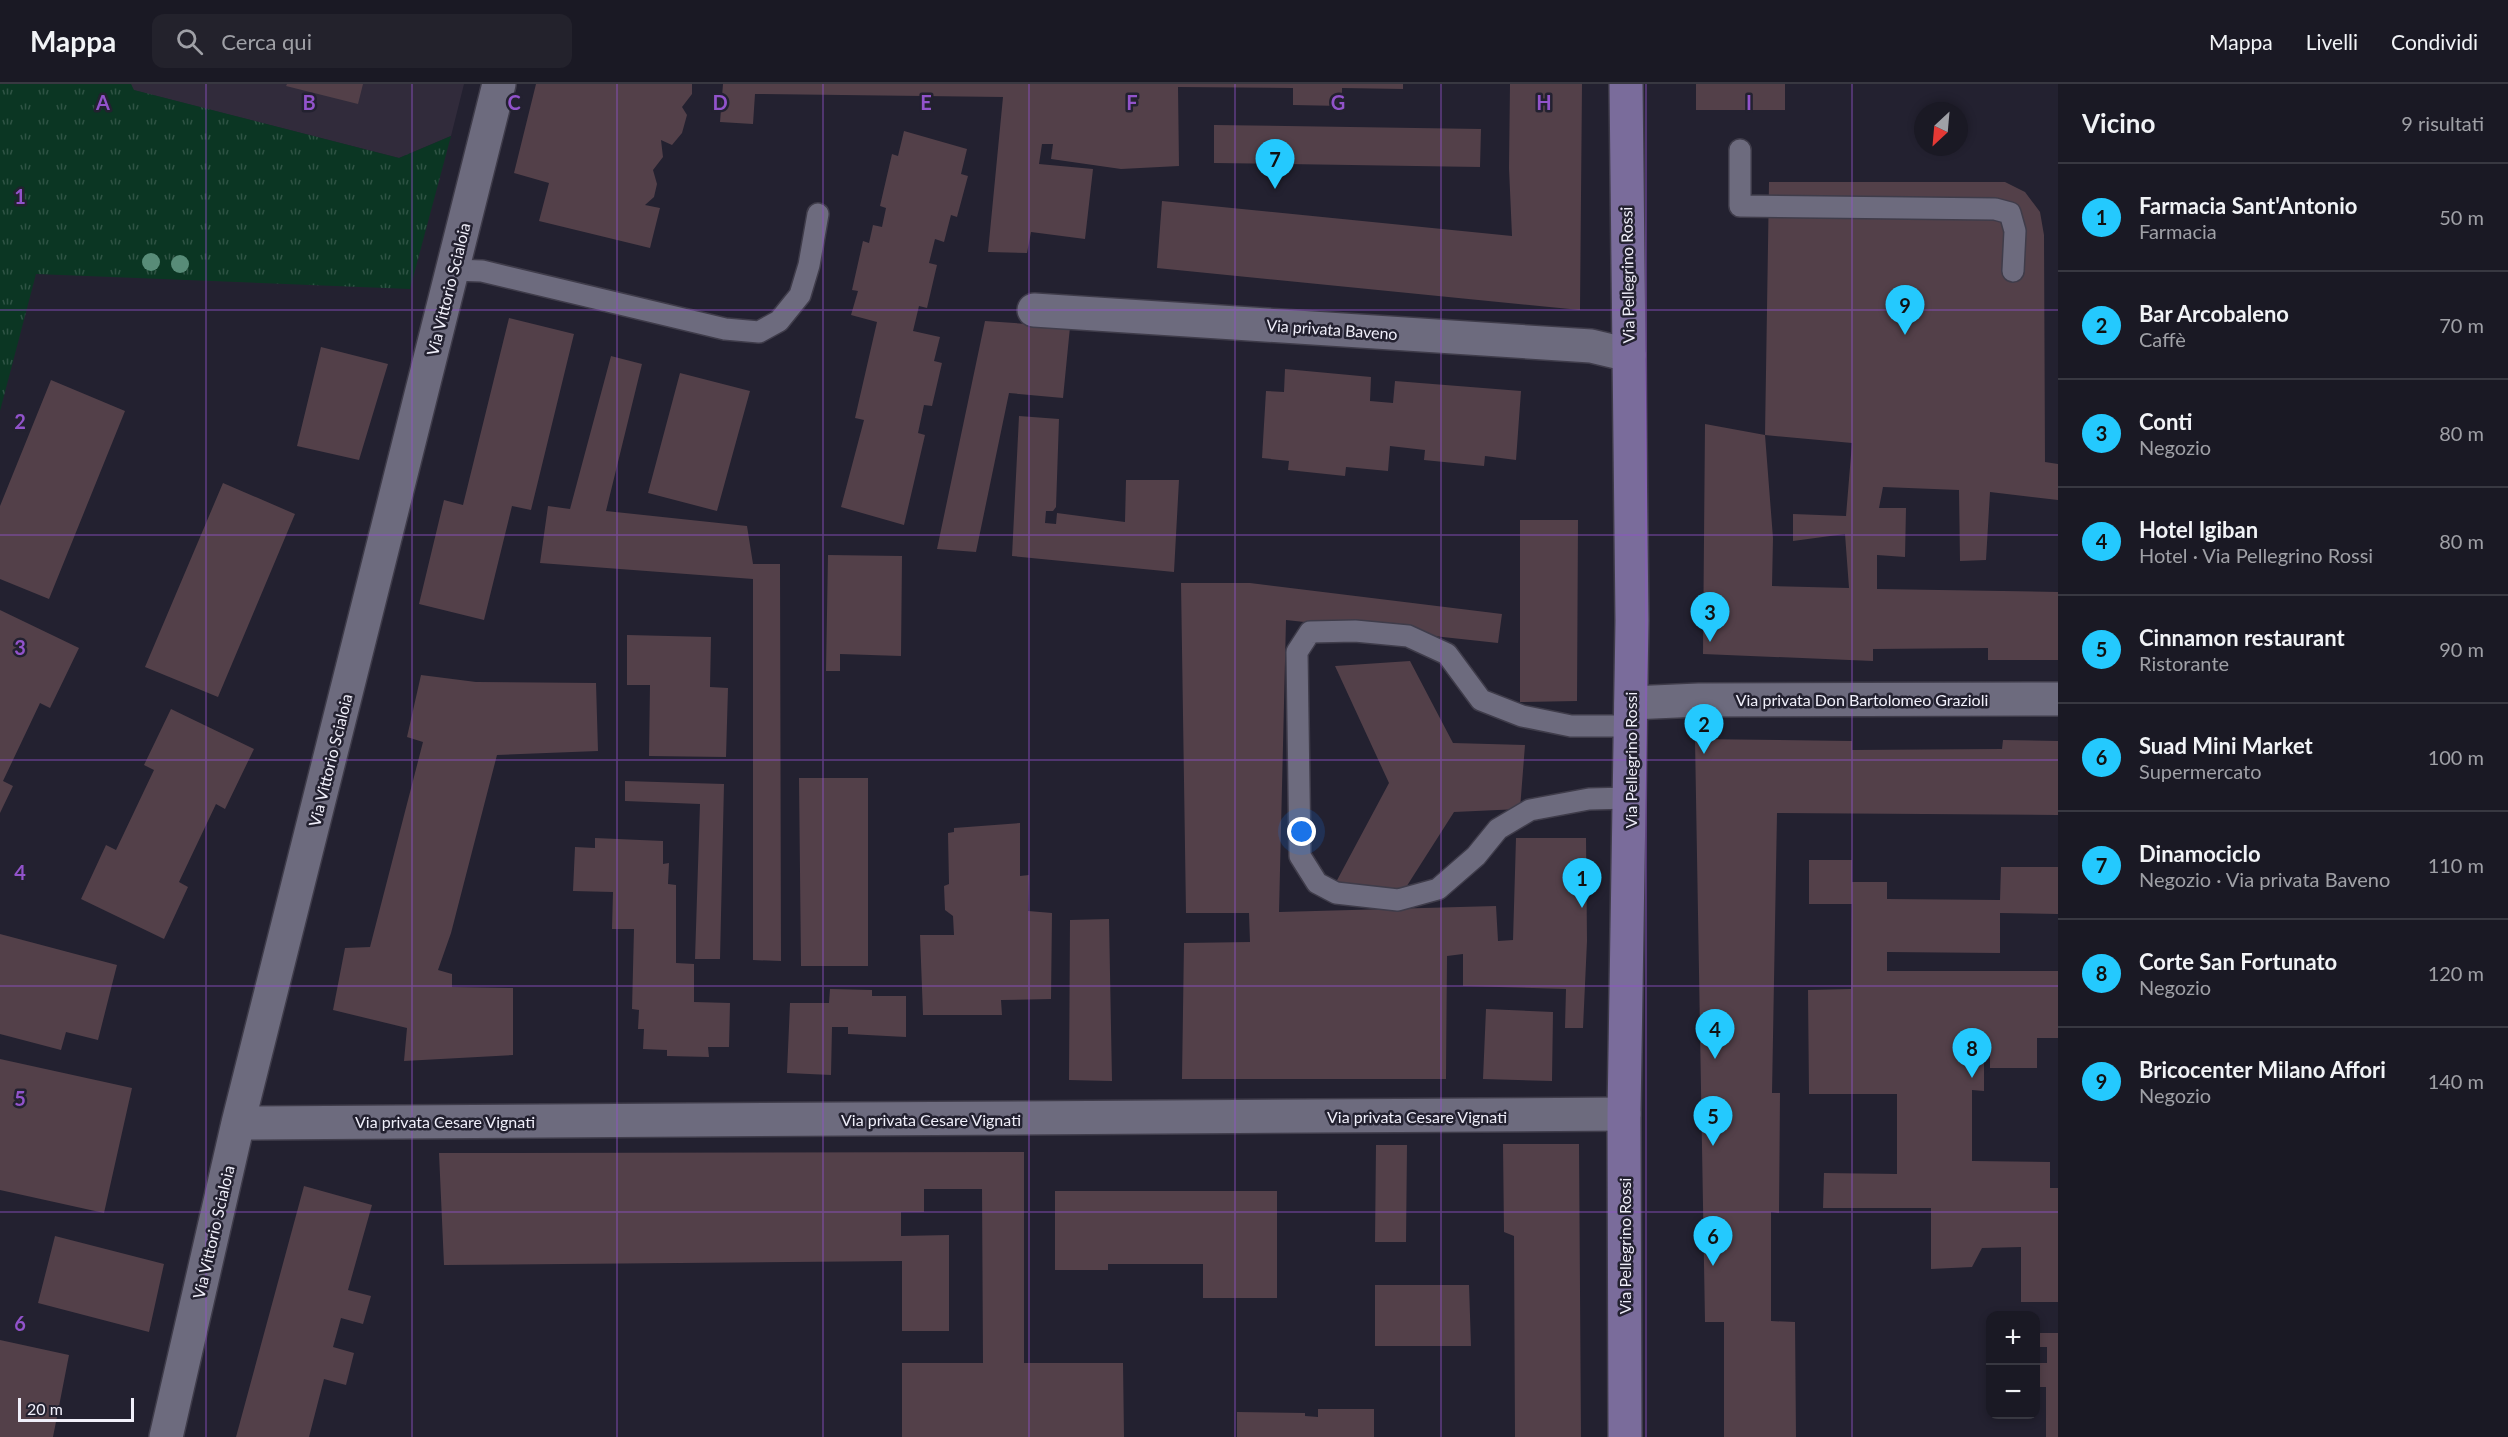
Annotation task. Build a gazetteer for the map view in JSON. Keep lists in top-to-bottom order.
{
  "streets": {
    "main road": ["Via Pellegrino Rossi"],
    "street": [
      "Via Vittorio Scialoia",
      "Via privata Baveno",
      "Via privata Don Bartolomeo Grazioli",
      "Via privata Cesare Vignati"
    ]
  },
  "crossings": [
    ["Via Pellegrino Rossi", "Via privata Baveno"],
    ["Via Pellegrino Rossi", "Via privata Don Bartolomeo Grazioli"],
    ["Via Pellegrino Rossi", "Via privata Cesare Vignati"],
    ["Via Vittorio Scialoia", "Via privata Cesare Vignati"]
  ],
  "scale_bar": "20 m",
  "north": "bottom left",
  "page": {
    "header": "Mappa",
    "search": "Cerca qui",
    "nav": ["Mappa", "Livelli", "Condividi"],
    "heading": ["Vicino", "9 risultati"],
    "pins": [
      "7",
      "9",
      "3",
      "2",
      "1",
      "4",
      "8",
      "5",
      "6"
    ],
    "list": [
      {
        "mark": "1",
        "name": "Farmacia Sant'Antonio",
        "note": "Farmacia",
        "value": "50 m"
      },
      {
        "mark": "2",
        "name": "Bar Arcobaleno",
        "note": "Caffè",
        "value": "70 m"
      },
      {
        "mark": "3",
        "name": "Conti",
        "note": "Negozio",
        "value": "80 m"
      },
      {
        "mark": "4",
        "name": "Hotel Igiban",
        "note": "Hotel · Via Pellegrino Rossi",
        "value": "80 m"
      },
      {
        "mark": "5",
        "name": "Cinnamon restaurant",
        "note": "Ristorante",
        "value": "90 m"
      },
      {
        "mark": "6",
        "name": "Suad Mini Market",
        "note": "Supermercato",
        "value": "100 m"
      },
      {
        "mark": "7",
        "name": "Dinamociclo",
        "note": "Negozio · Via privata Baveno",
        "value": "110 m"
      },
      {
        "mark": "8",
        "name": "Corte San Fortunato",
        "note": "Negozio",
        "value": "120 m"
      },
      {
        "mark": "9",
        "name": "Bricocenter Milano Affori",
        "note": "Negozio",
        "value": "140 m"
      }
    ],
    "map_buttons": ["+", "−"],
    "scale": "20 m"
  },
  "grid": {
    "columns": [
      "A",
      "B",
      "C",
      "D",
      "E",
      "F",
      "G",
      "H",
      "I"
    ],
    "rows": [
      "1",
      "2",
      "3",
      "4",
      "5",
      "6"
    ]
  }
}
